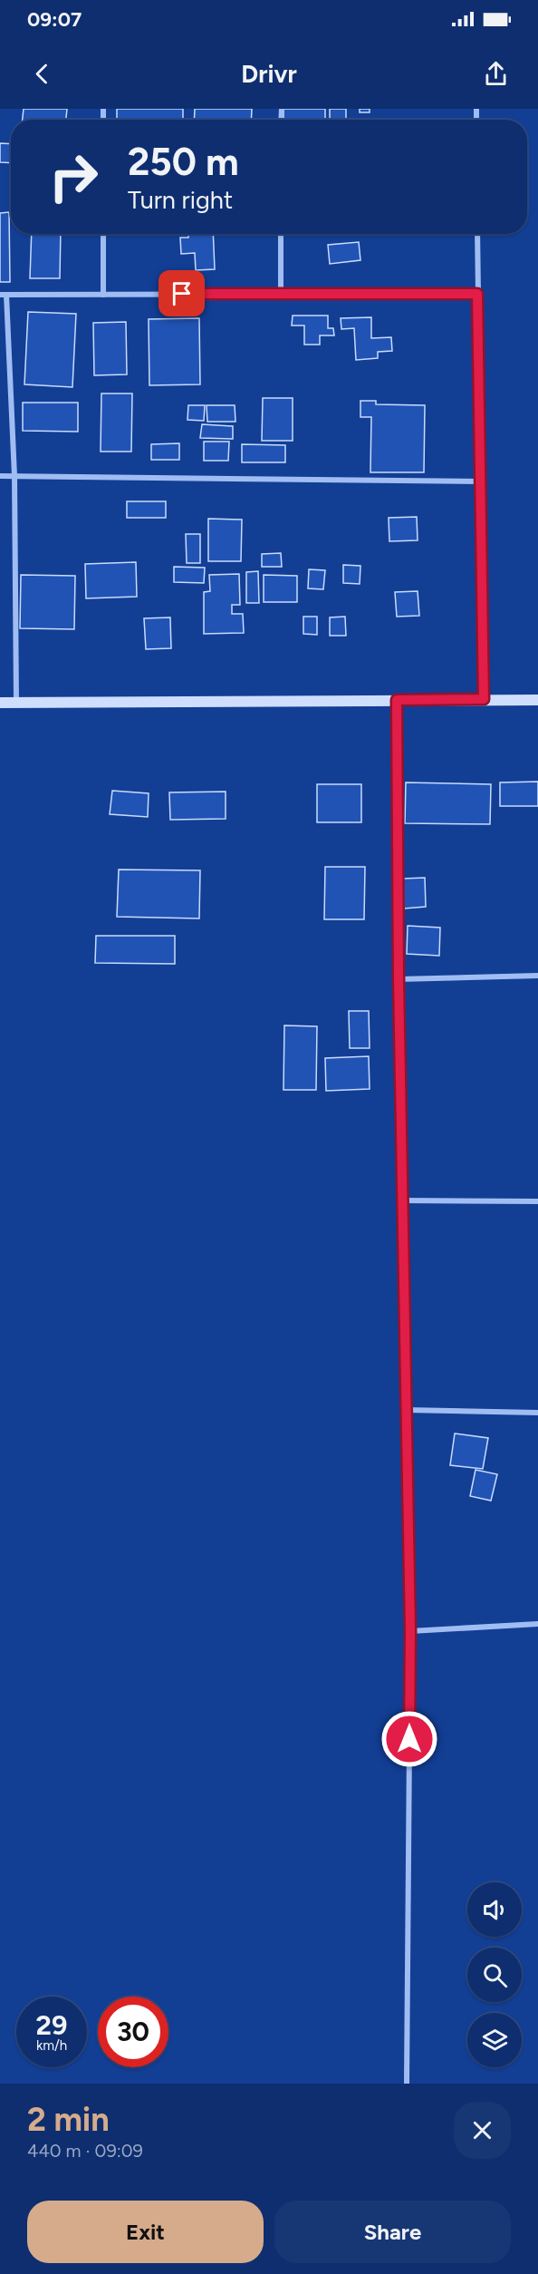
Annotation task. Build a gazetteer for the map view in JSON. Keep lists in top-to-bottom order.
{
  "page": {
    "status": "09:07",
    "header": "Drivr",
    "turn": ["250 m", "Turn right"],
    "speed": "29 km/h",
    "limit": "30",
    "heading": ["2 min", "440 m · 09:09"],
    "buttons": ["Exit", "Share"]
  }
}
